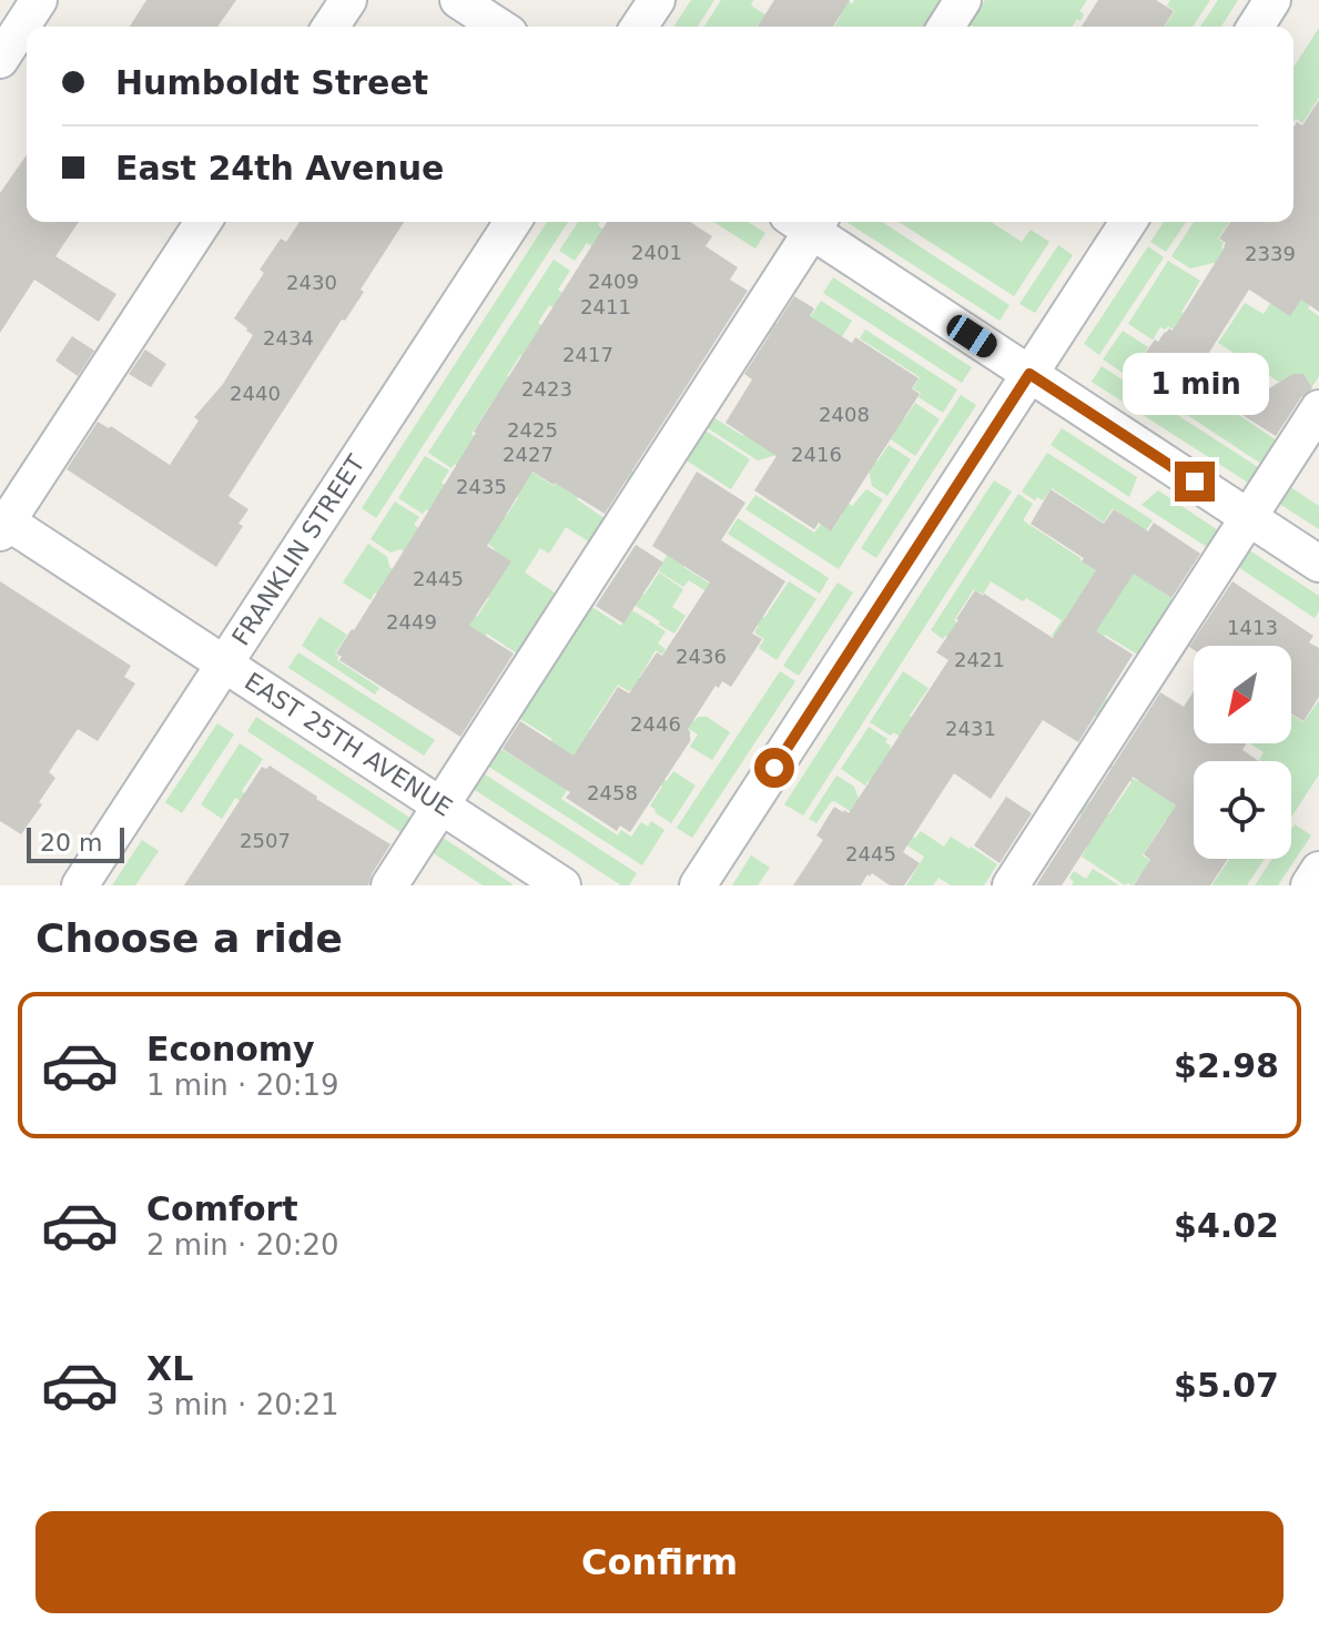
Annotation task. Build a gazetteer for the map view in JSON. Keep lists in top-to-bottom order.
{
  "streets": {
    "street": ["FRANKLIN STREET", "EAST 25TH AVENUE"]
  },
  "crossings": [
    ["FRANKLIN STREET", "EAST 25TH AVENUE"]
  ],
  "house_numbers": [
    "2401",
    "2339",
    "2409",
    "2430",
    "2411",
    "2434",
    "2417",
    "2423",
    "2440",
    "2408",
    "2425",
    "2427",
    "2416",
    "2435",
    "2445",
    "2449",
    "1413",
    "2436",
    "2421",
    "2446",
    "2431",
    "2458",
    "2507",
    "2445"
  ],
  "scale_bar": "20 m",
  "north": "bottom left",
  "page": {
    "banner": ["Humboldt Street", "East 24th Avenue"],
    "bubble": "1 min",
    "scale": "20 m",
    "heading": "Choose a ride",
    "list": [
      {
        "name": "Economy",
        "note": "1 min · 20:19",
        "value": "$2.98"
      },
      {
        "name": "Comfort",
        "note": "2 min · 20:20",
        "value": "$4.02"
      },
      {
        "name": "XL",
        "note": "3 min · 20:21",
        "value": "$5.07"
      }
    ],
    "buttons": "Confirm"
  }
}
